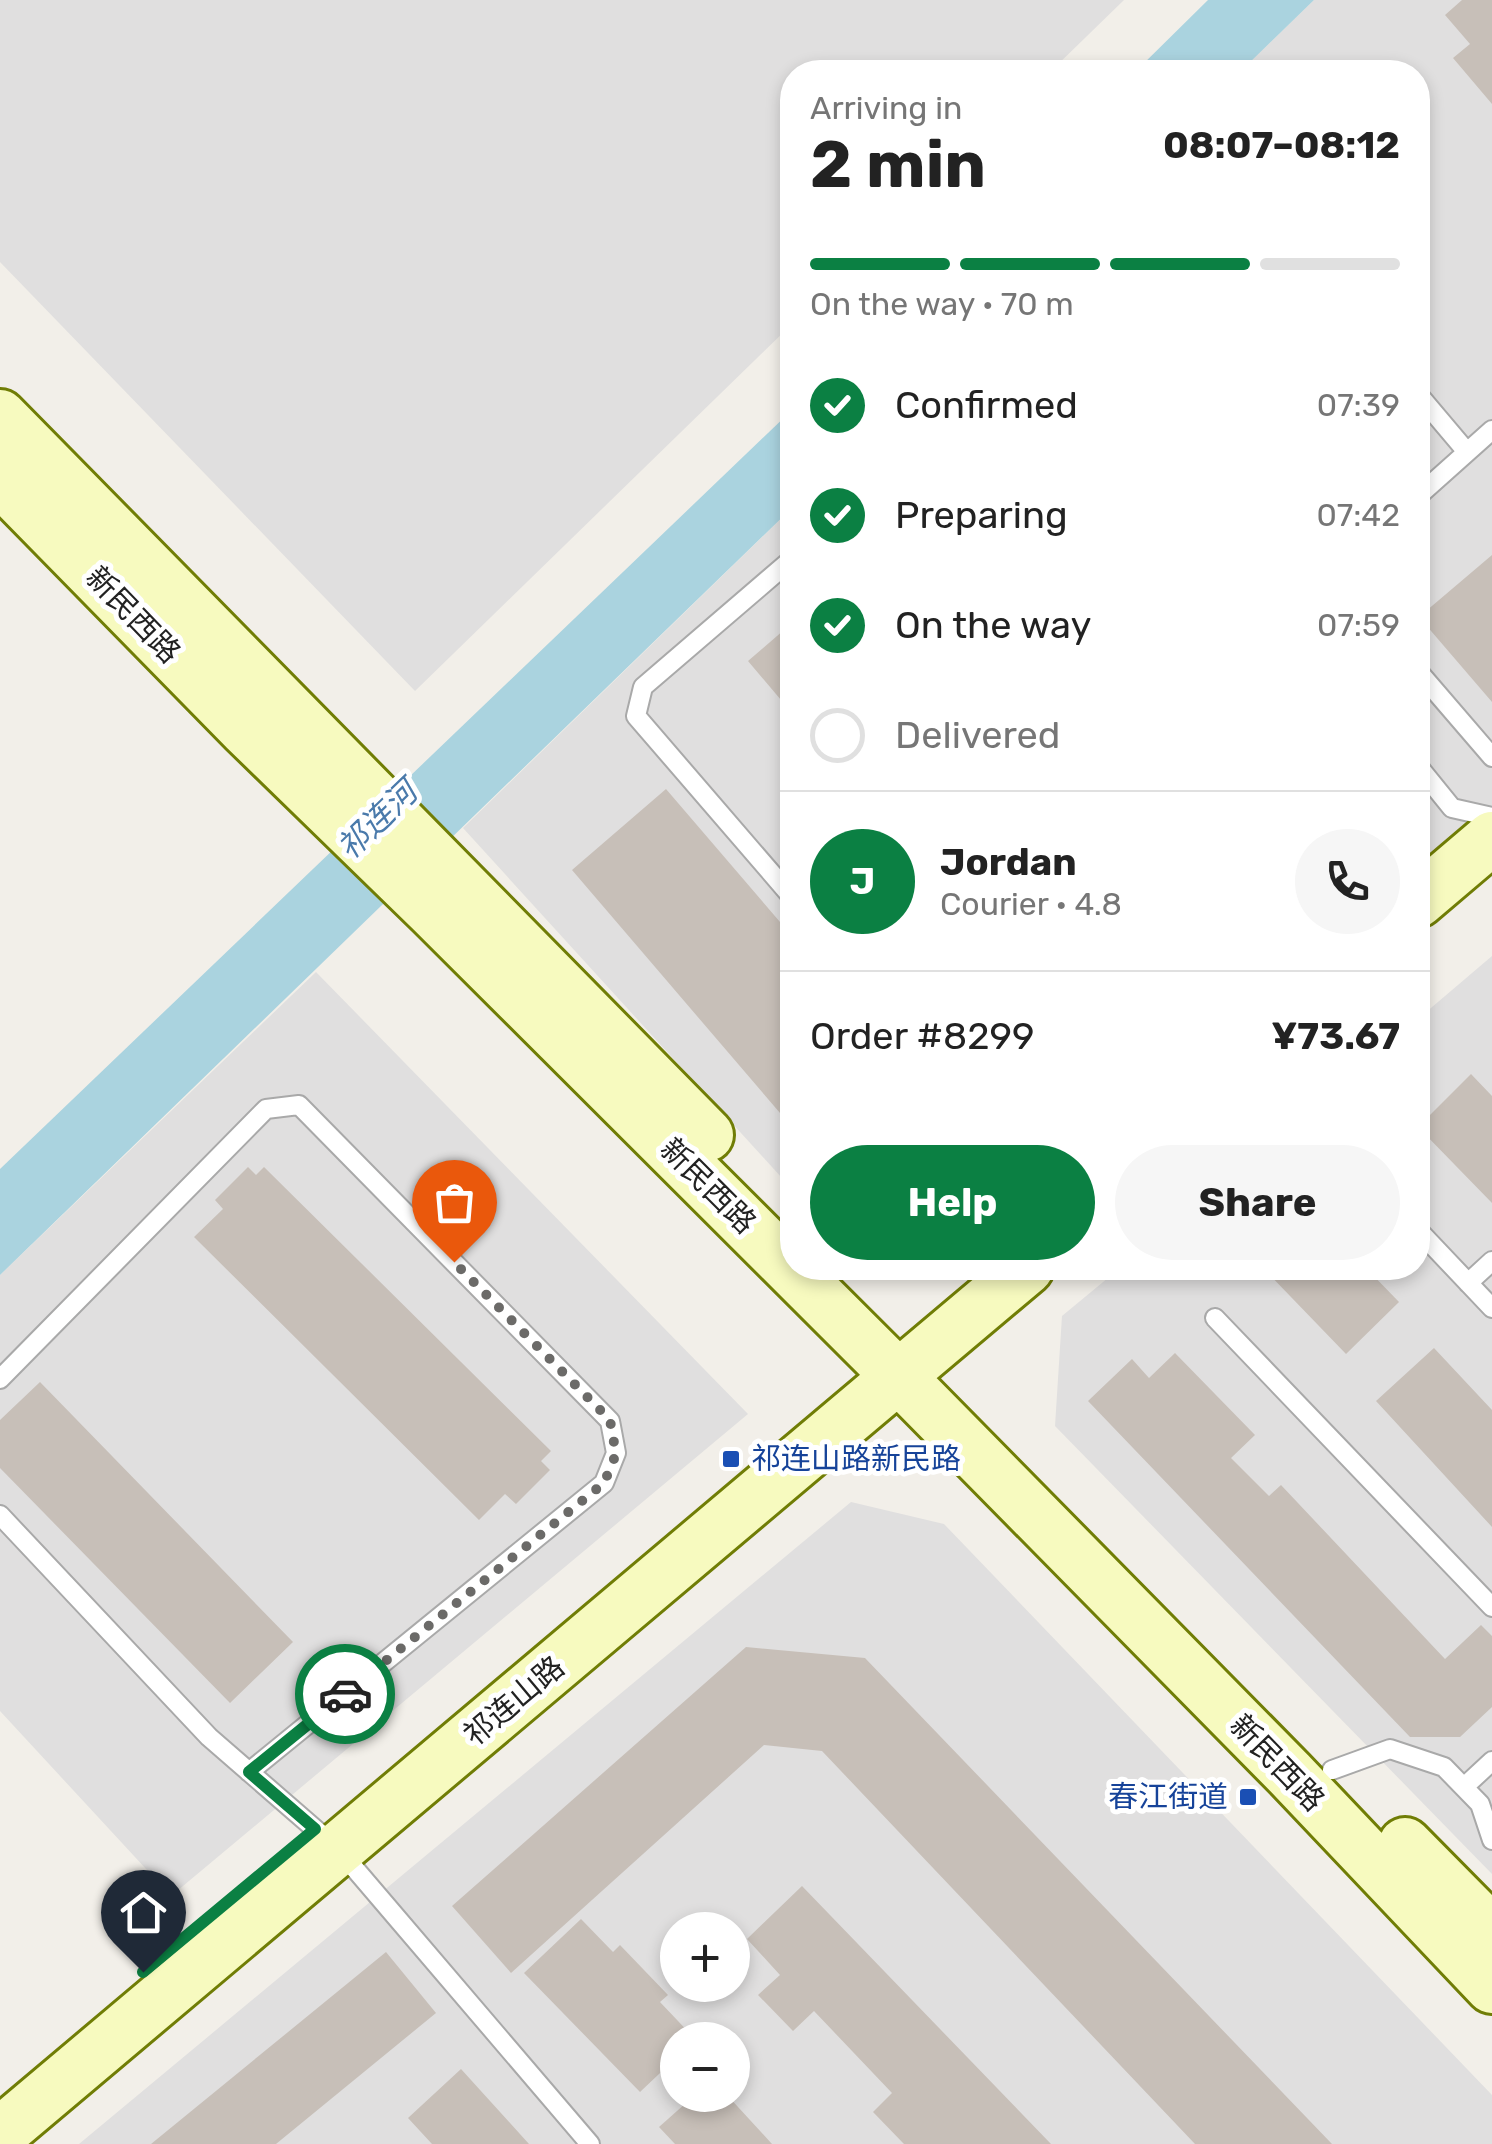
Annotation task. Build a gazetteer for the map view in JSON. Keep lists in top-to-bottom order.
{
  "streets": {
    "street": ["新民西路", "祁连山路"]
  },
  "crossings": [
    ["新民西路", "祁连山路"]
  ],
  "water": ["祁连河"],
  "places": {
    "transit": ["祁连山路新民路", "春江街道"]
  },
  "page": {
    "heading": ["2 min", "Arriving in", "08:07–08:12"],
    "panel": [
      "Jordan",
      "Courier · 4.8",
      "Order #8299",
      "¥73.67"
    ],
    "bar": "On the way · 70 m",
    "list": [
      ["Confirmed", "07:39"],
      ["Preparing", "07:42"],
      ["On the way", "07:59"],
      "Delivered"
    ],
    "round": "J",
    "buttons": ["Help", "Share"],
    "map_buttons": ["+", "−"]
  }
}
